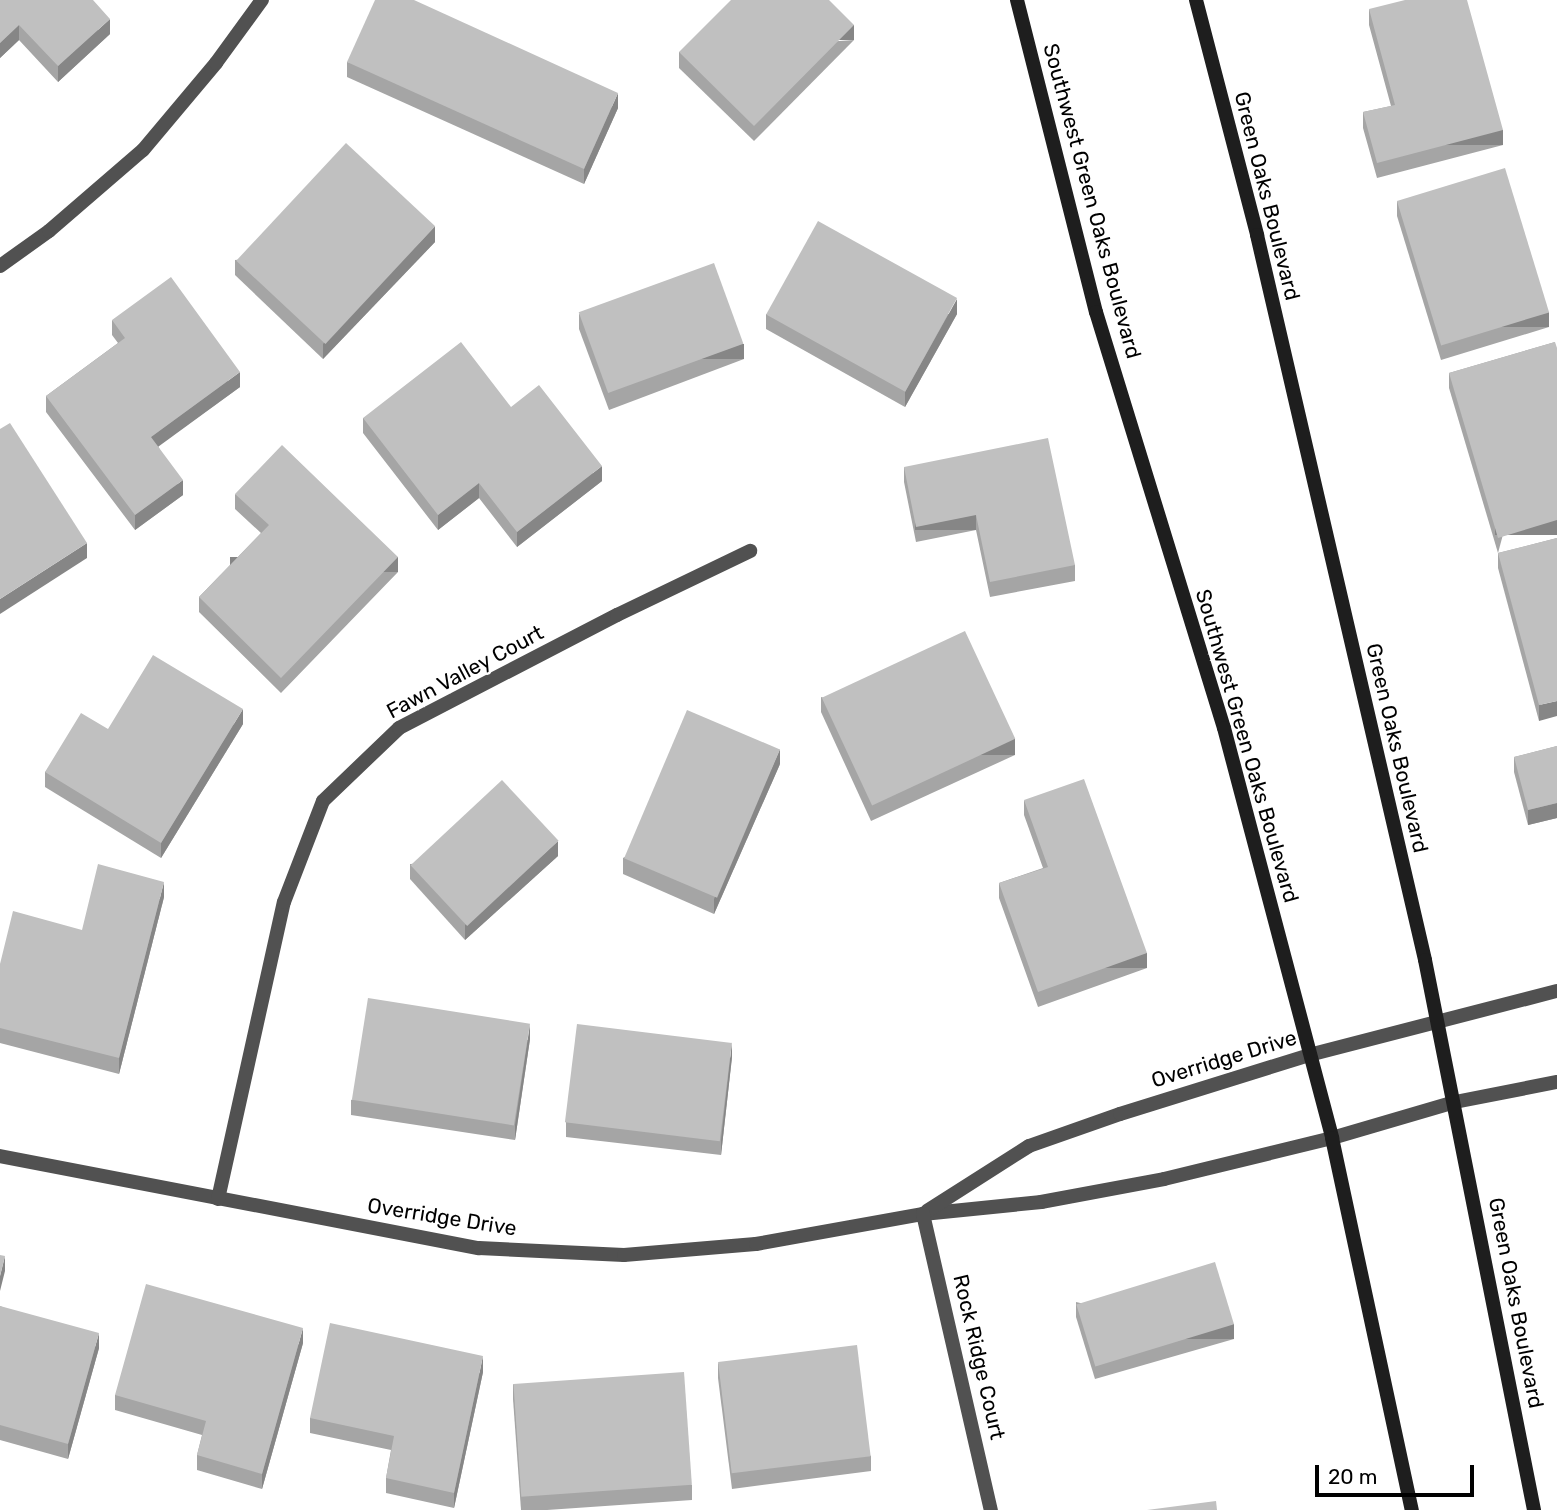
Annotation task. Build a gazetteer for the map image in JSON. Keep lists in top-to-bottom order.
{
  "streets": {
    "main road": ["Green Oaks Boulevard", "Southwest Green Oaks Boulevard"],
    "street": ["Fawn Valley Court", "Overridge Drive", "Rock Ridge Court"]
  },
  "crossings": [
    ["Green Oaks Boulevard", "Overridge Drive"],
    ["Southwest Green Oaks Boulevard", "Overridge Drive"],
    ["Fawn Valley Court", "Overridge Drive"],
    ["Overridge Drive", "Rock Ridge Court"]
  ],
  "scale_bar": "20 m"
}
